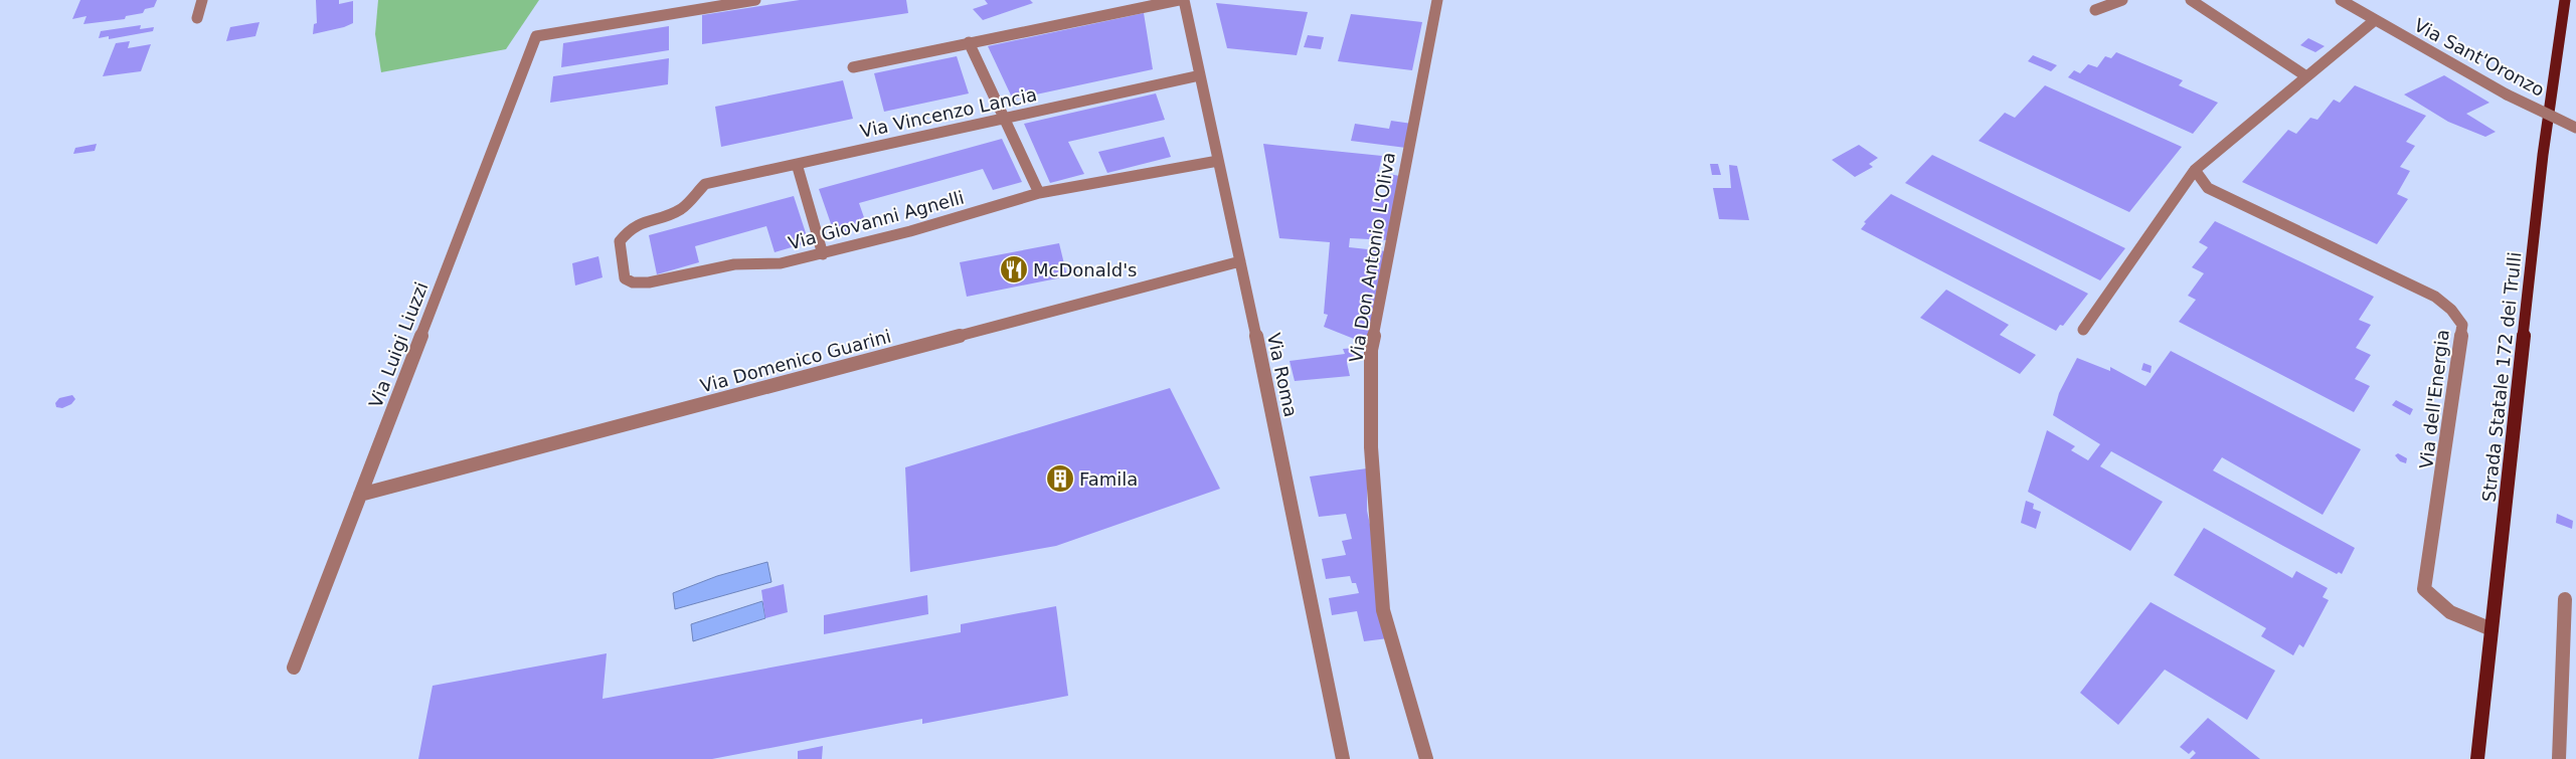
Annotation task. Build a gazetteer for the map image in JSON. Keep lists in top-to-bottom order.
{
  "streets": {
    "main road": ["Strada Statale 172 dei Trulli"],
    "street": [
      "Via Sant'Oronzo",
      "Via Vincenzo Lancia",
      "Via Giovanni Agnelli",
      "Via Don Antonio L'Oliva",
      "Via Luigi Liuzzi",
      "Via Domenico Guarini",
      "Via Roma",
      "Via dell'Energia"
    ]
  },
  "crossings": [
    ["Via Vincenzo Lancia", "Via Giovanni Agnelli"],
    ["Via Vincenzo Lancia", "Via Roma"],
    ["Via Giovanni Agnelli", "Via Roma"],
    ["Via Luigi Liuzzi", "Via Domenico Guarini"],
    ["Via Domenico Guarini", "Via Roma"],
    ["Strada Statale 172 dei Trulli", "Via dell'Energia"]
  ],
  "places": {
    "restaurant": ["McDonald's"],
    "building": ["Famila"]
  }
}
